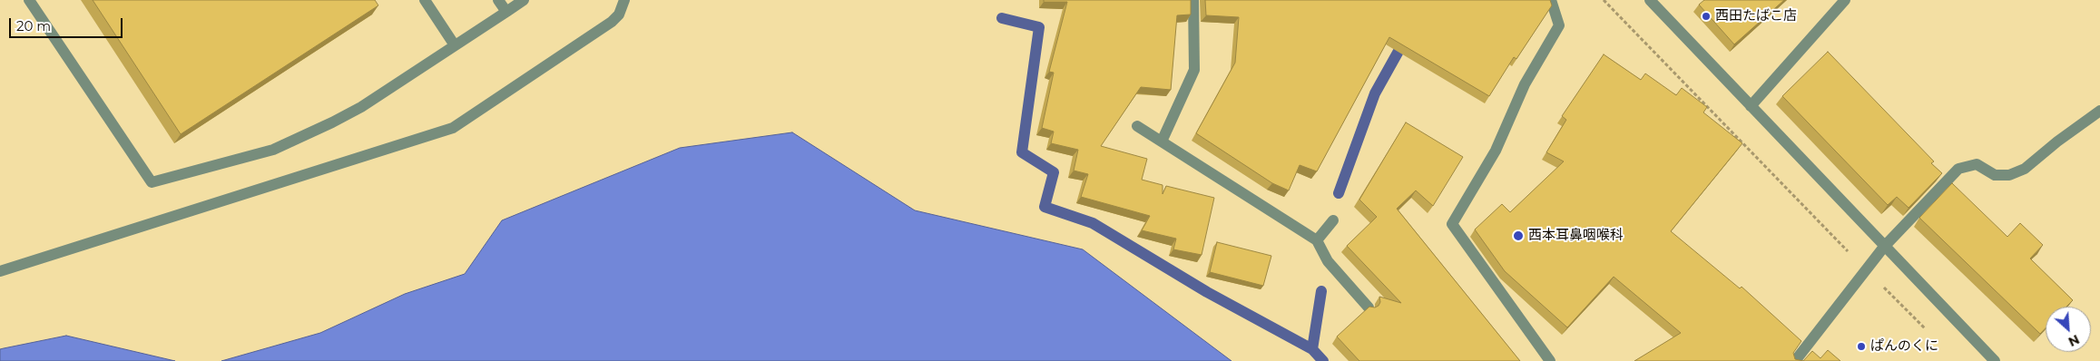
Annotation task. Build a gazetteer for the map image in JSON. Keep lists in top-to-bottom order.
{
  "places": ["西田たばこ店", "西本耳鼻咽喉科", "ぱんのくに"],
  "scale_bar": "20 m",
  "north": "bottom right"
}
